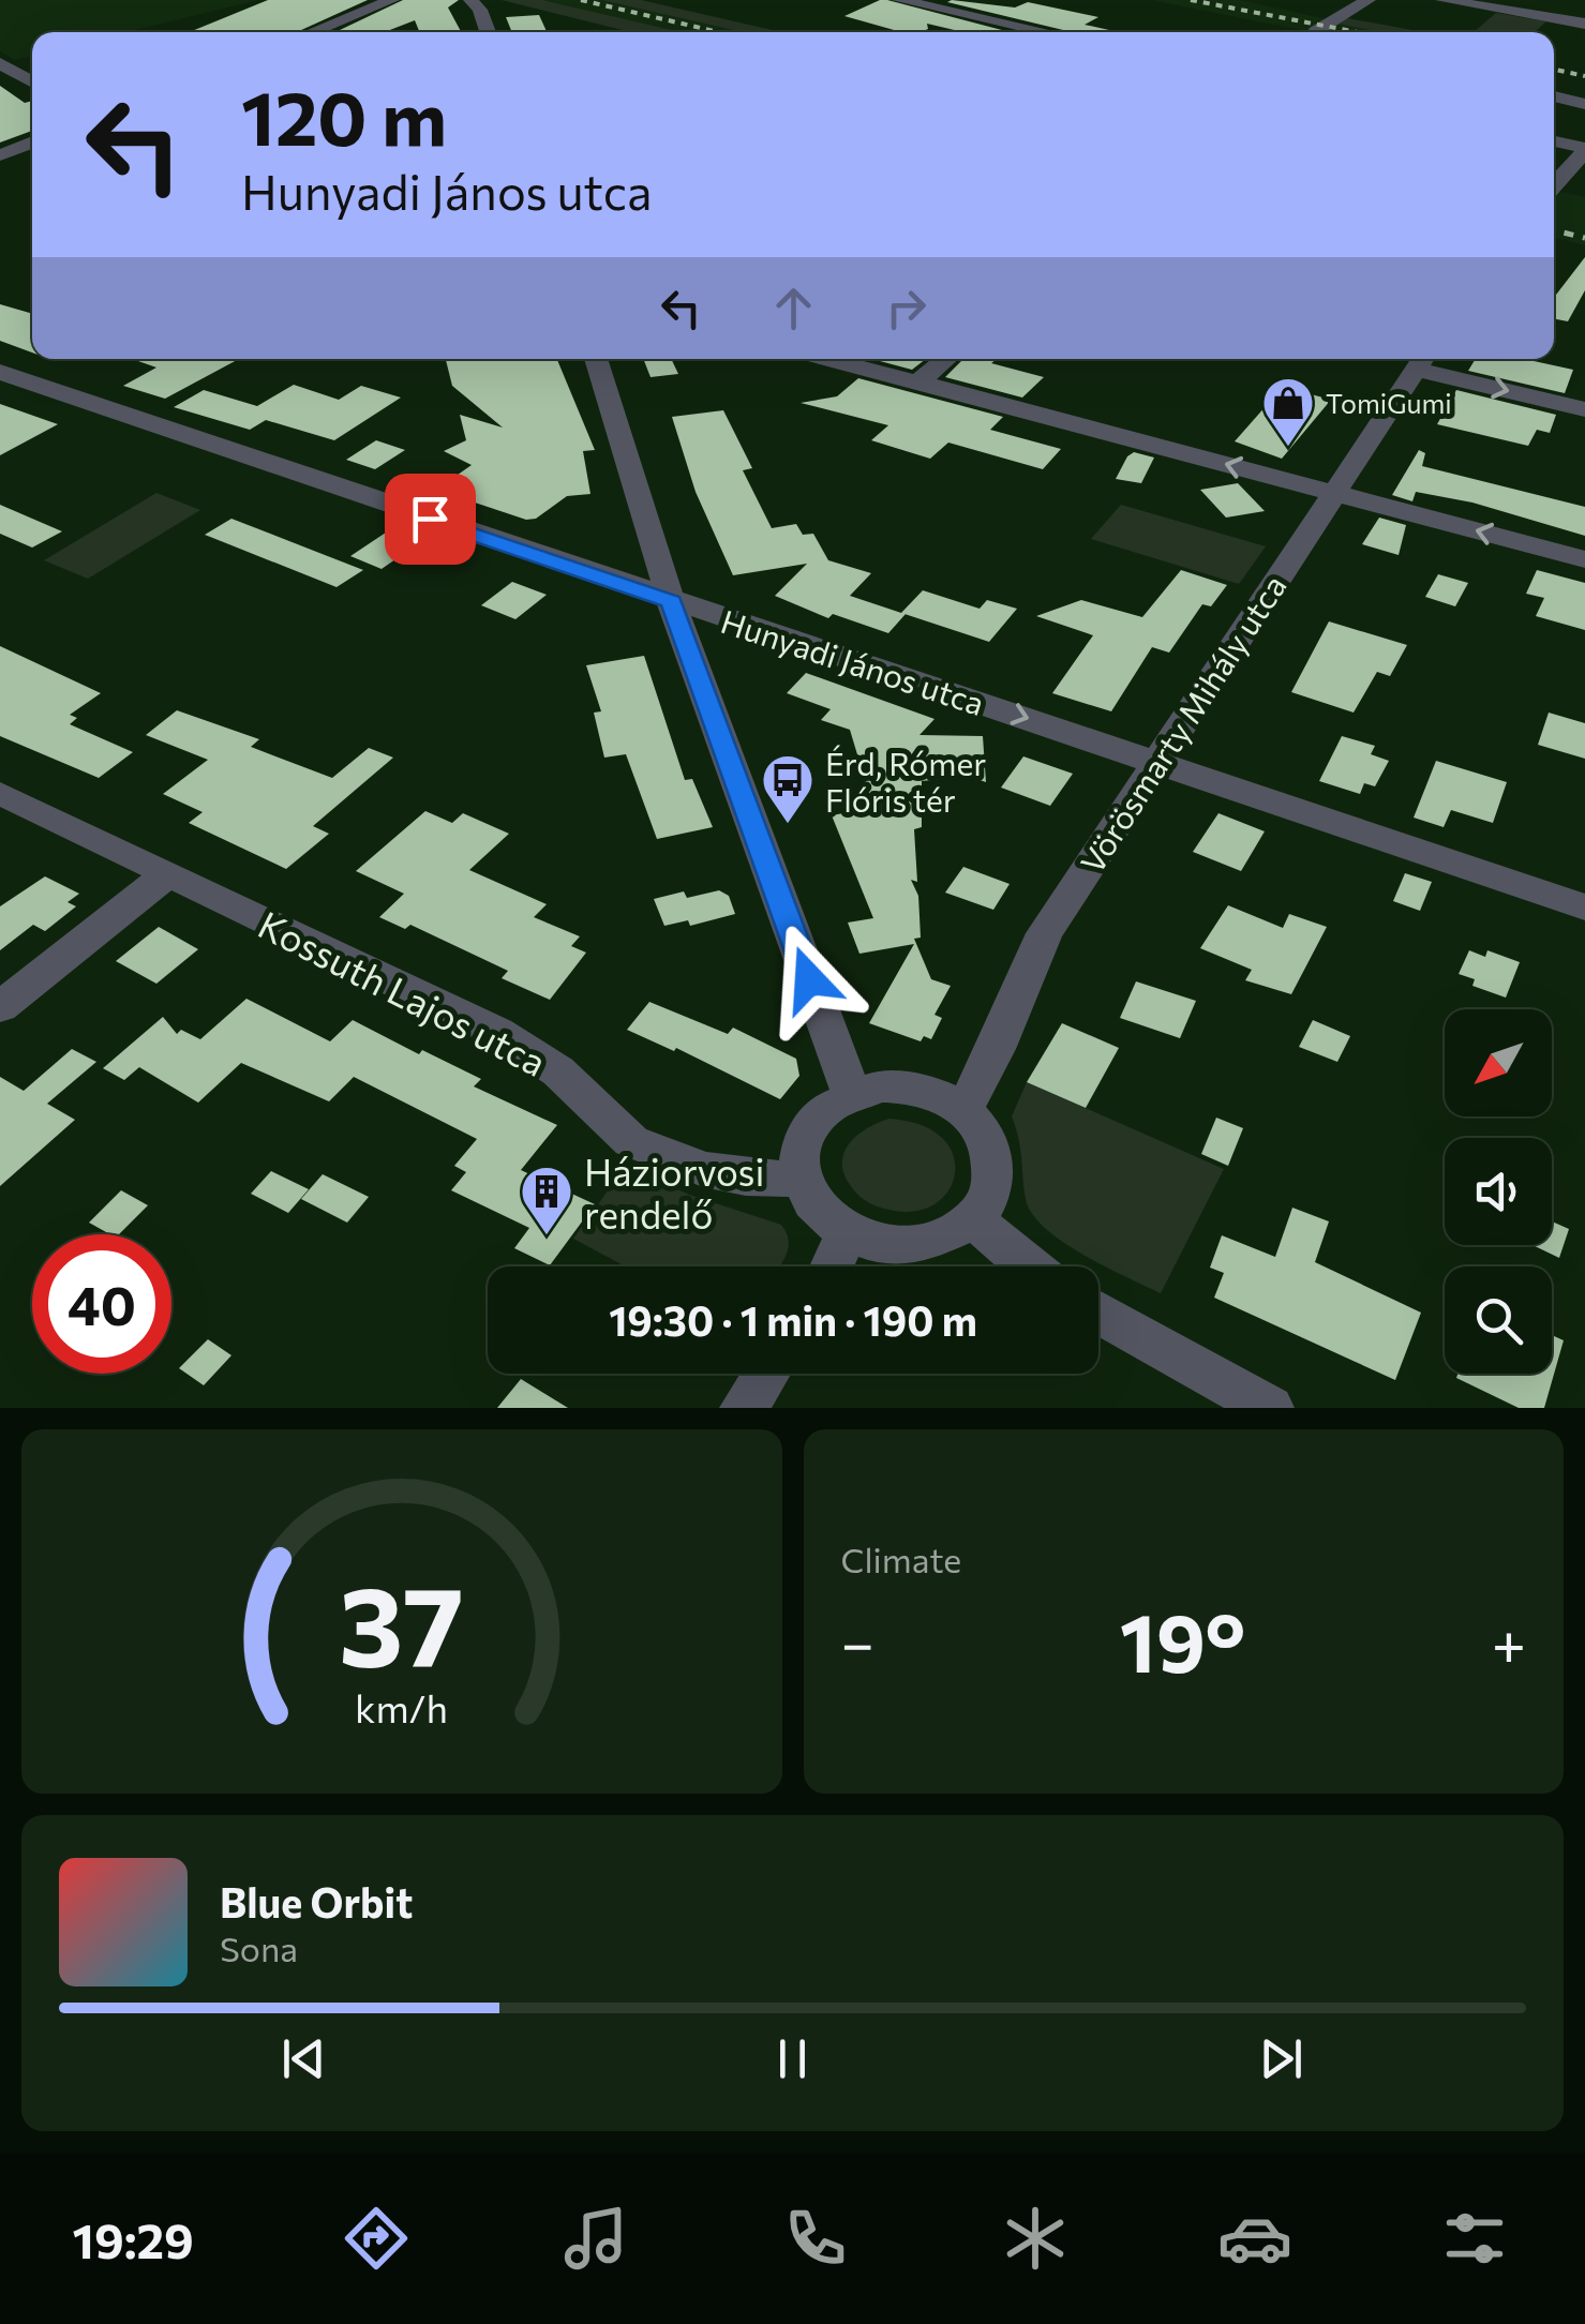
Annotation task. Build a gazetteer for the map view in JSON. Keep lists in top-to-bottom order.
{
  "streets": {
    "street": ["Hunyadi János utca", "Vörösmarty Mihály utca", "Kossuth Lajos utca"]
  },
  "crossings": [
    ["Hunyadi János utca", "Vörösmarty Mihály utca"],
    ["Vörösmarty Mihály utca", "Kossuth Lajos utca"]
  ],
  "places": {
    "shop": ["TomiGumi"],
    "bus stop": ["Érd, Rómer Flóris tér"],
    "building": ["Háziorvosi rendelő"]
  },
  "north": "bottom left",
  "page": {
    "turn": ["120 m", "Hunyadi János utca"],
    "limit": "40",
    "trip": "19:30 · 1 min · 190 m",
    "tile": "Climate",
    "heat": ["−", "19°", "+"],
    "song": ["Blue Orbit", "Sona"],
    "tabs": "19:29",
    "gauge": ["37", "km/h"]
  }
}
